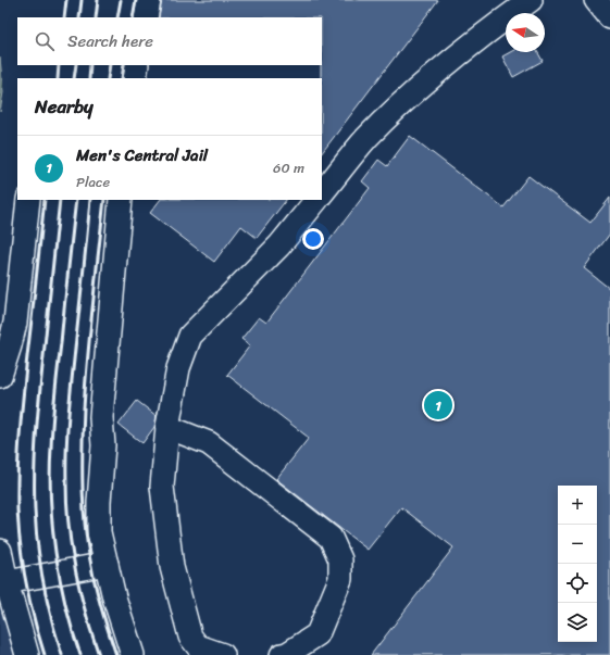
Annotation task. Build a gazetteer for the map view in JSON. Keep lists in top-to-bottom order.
{
  "north": "left",
  "page": {
    "search": "Search here",
    "heading": "Nearby",
    "list": [
      {
        "mark": "1",
        "name": "Men's Central Jail",
        "note": "Place",
        "value": "60 m"
      }
    ],
    "pins": "1",
    "map_buttons": ["+", "−"]
  }
}
